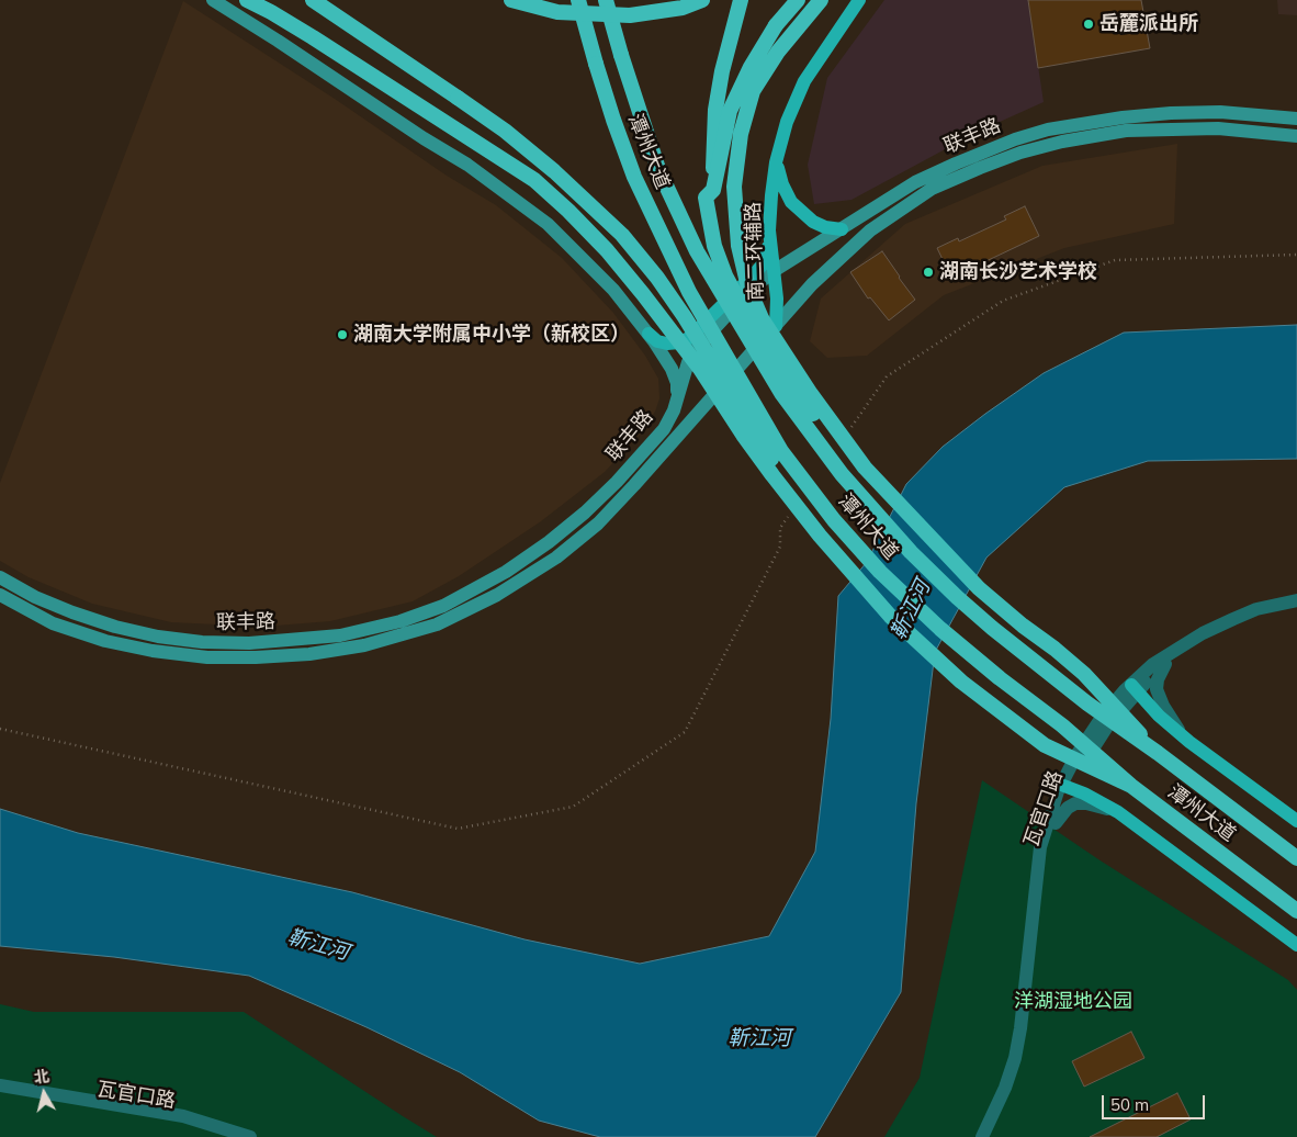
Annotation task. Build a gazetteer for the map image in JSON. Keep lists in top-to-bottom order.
{
  "streets": {
    "highway": ["潭州大道"],
    "main road": ["联丰路", "南二环辅路"],
    "street": ["瓦官口路"]
  },
  "crossings": [
    ["联丰路", "南二环辅路"]
  ],
  "water": ["靳江河"],
  "parks": ["洋湖湿地公园"],
  "places": ["岳麓派出所", "湖南长沙艺术学校", "湖南大学附属中小学（新校区）"],
  "scale_bar": "50 m",
  "north": "top"
}
